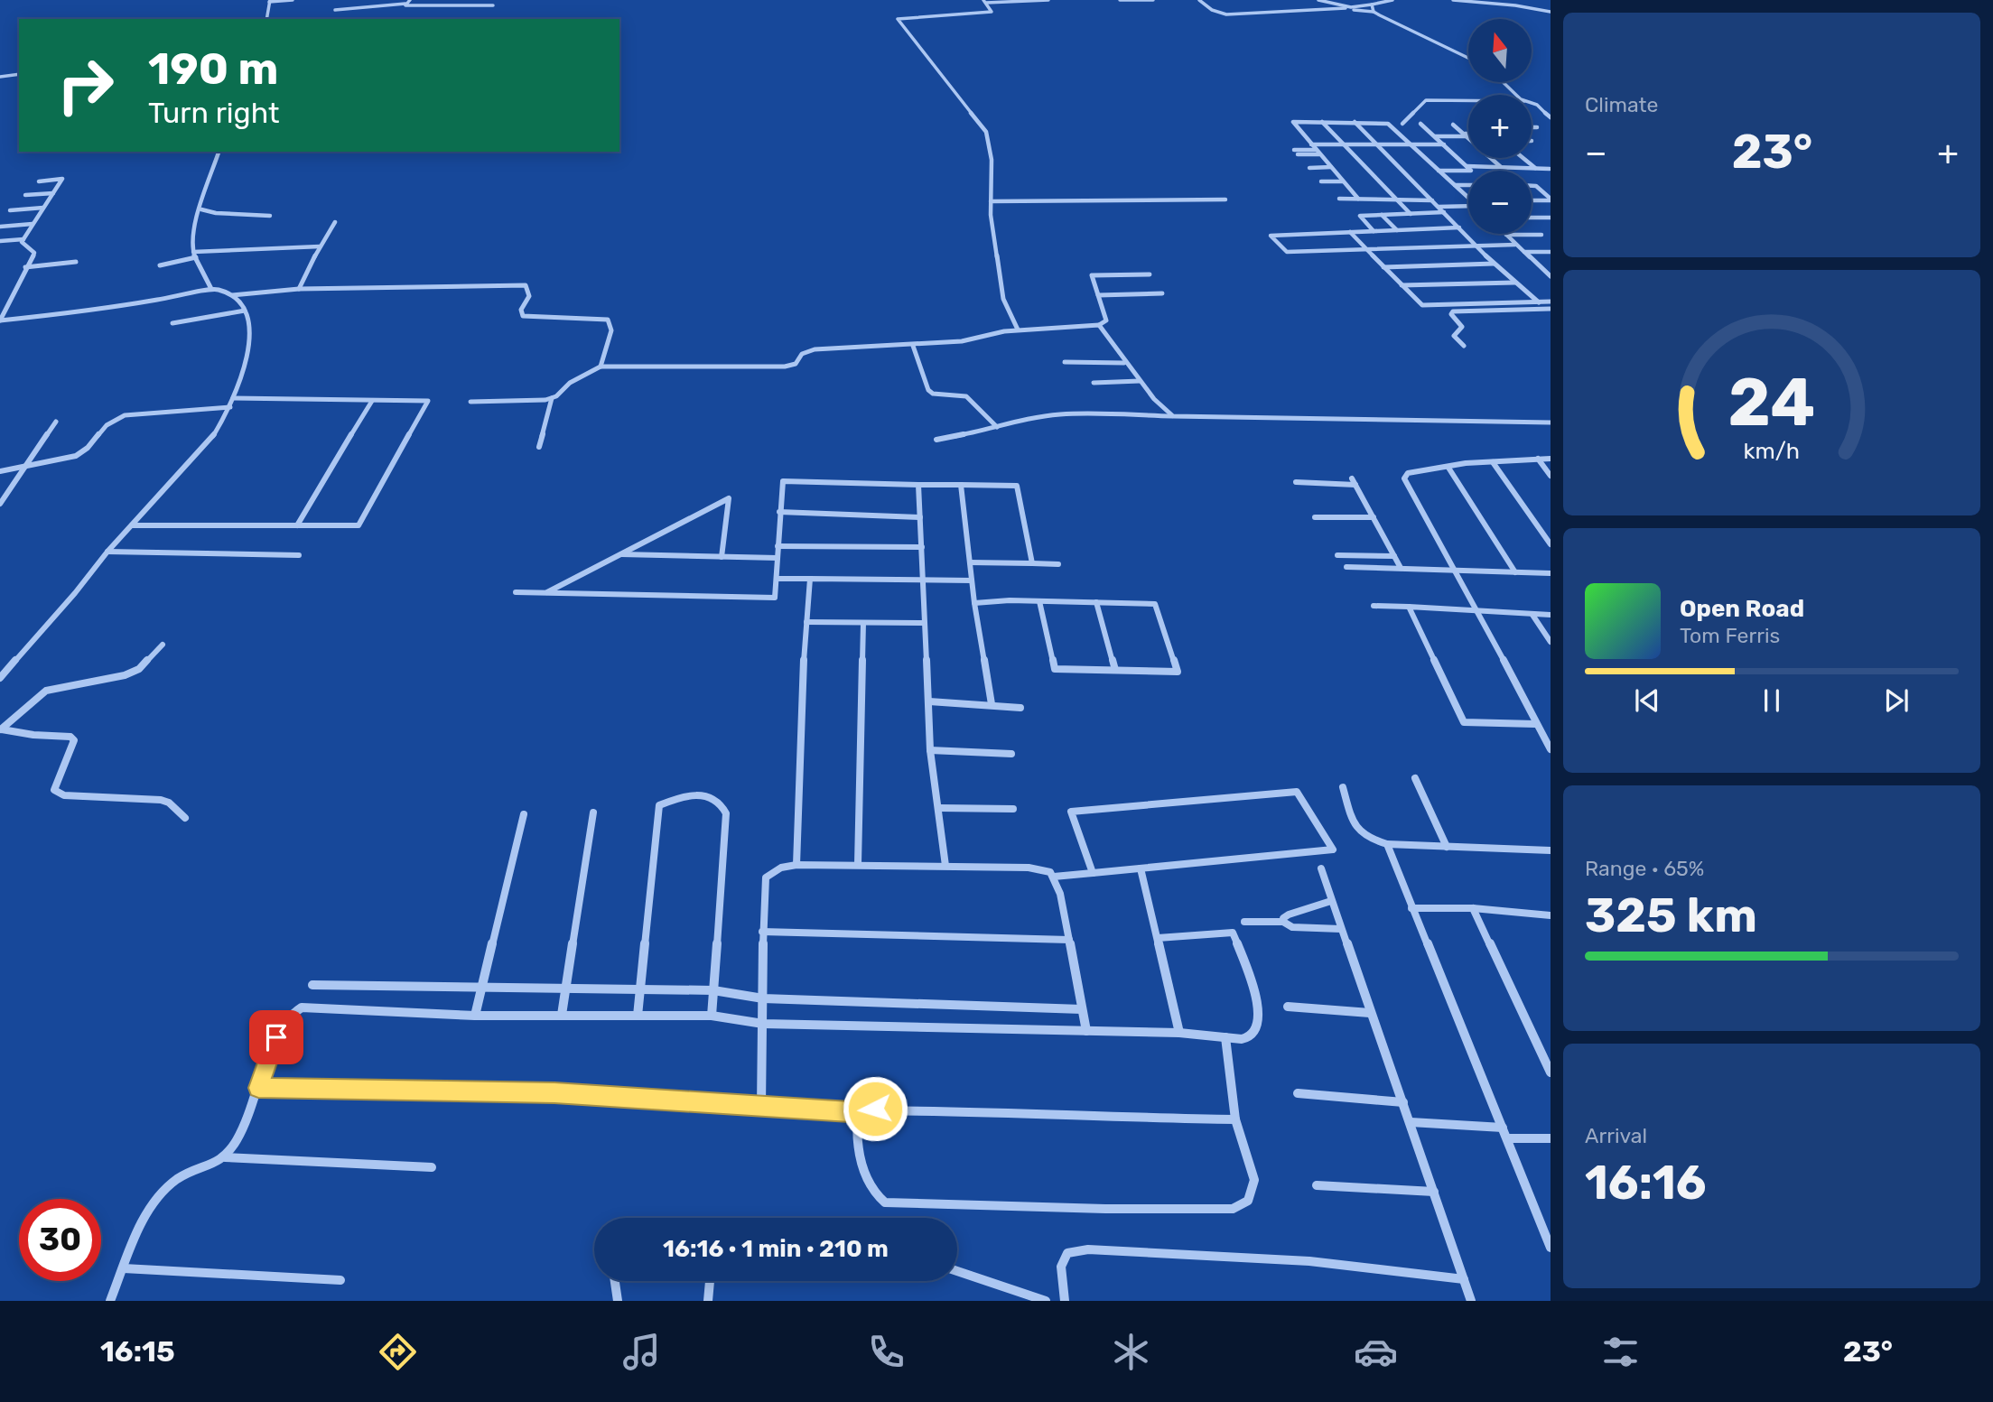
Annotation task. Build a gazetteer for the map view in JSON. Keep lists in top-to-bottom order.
{
  "north": "top",
  "page": {
    "tile": [
      "Climate",
      ["Range · 65%", "325 km"],
      ["Arrival", "16:16"]
    ],
    "map_buttons": ["+", "−"],
    "turn": ["190 m", "Turn right"],
    "heat": ["−", "23°", "+"],
    "song": ["Open Road", "Tom Ferris"],
    "limit": "30",
    "trip": "16:16 · 1 min · 210 m",
    "tabs": ["16:15", "23°"],
    "gauge": ["24", "km/h"]
  }
}
